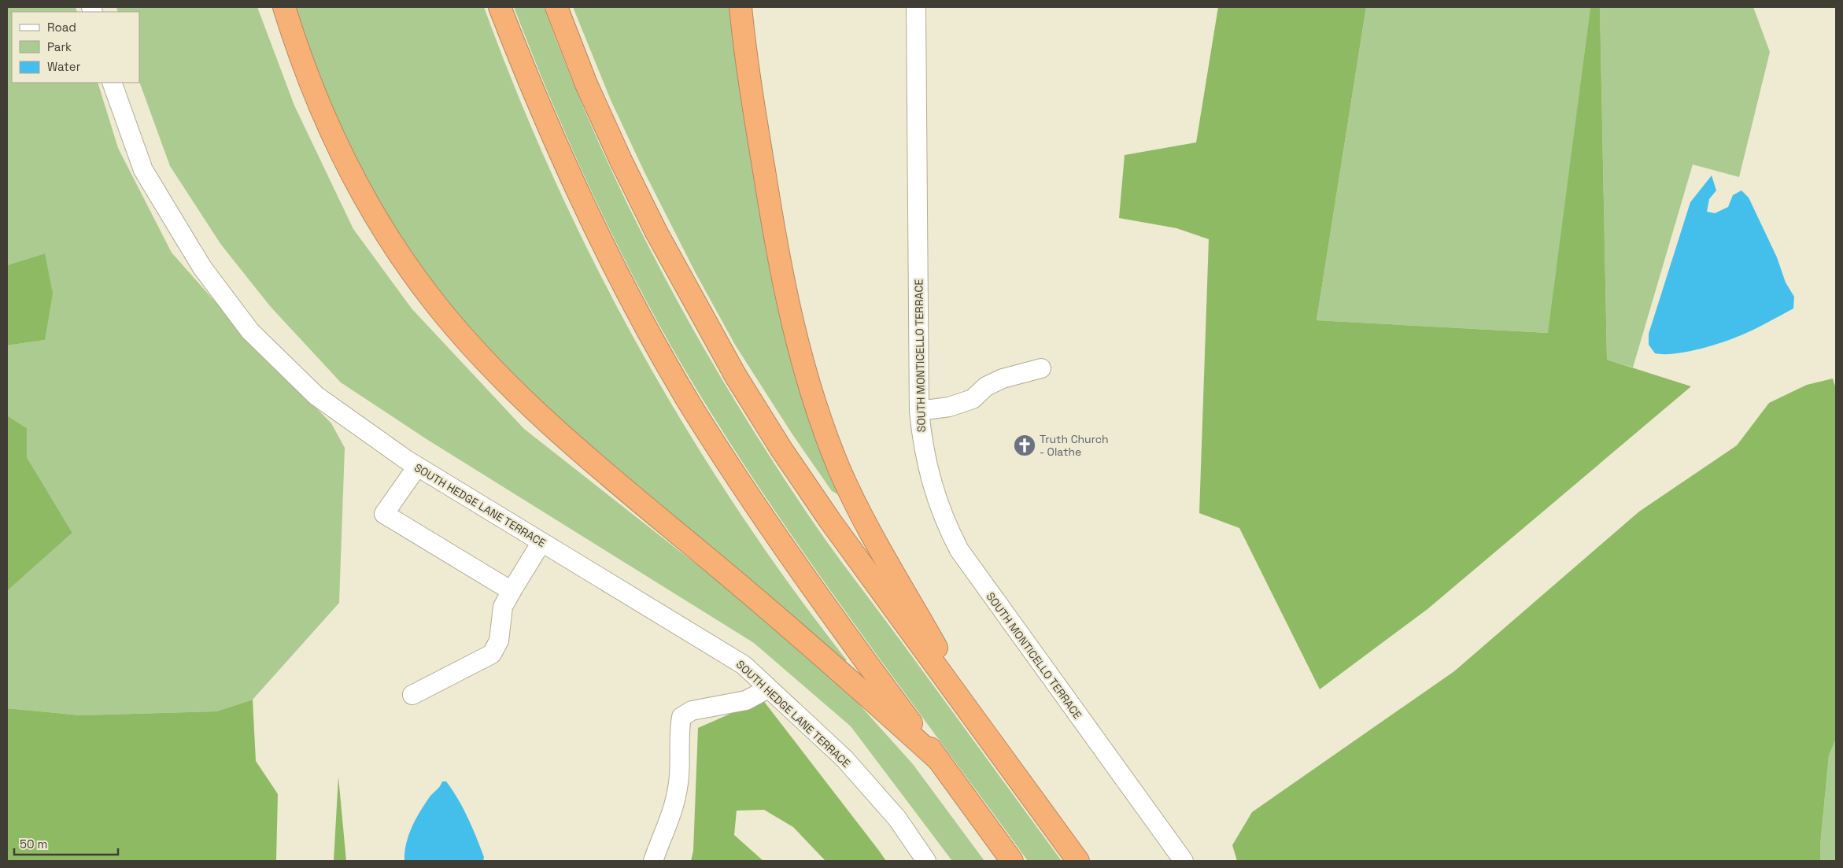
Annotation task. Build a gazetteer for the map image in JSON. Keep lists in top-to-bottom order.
{
  "streets": {
    "street": ["SOUTH MONTICELLO TERRACE", "SOUTH HEDGE LANE TERRACE"]
  },
  "places": {
    "church": ["Truth Church - Olathe"]
  },
  "legend": ["Road", "Park", "Water"],
  "scale_bar": "50 m"
}
